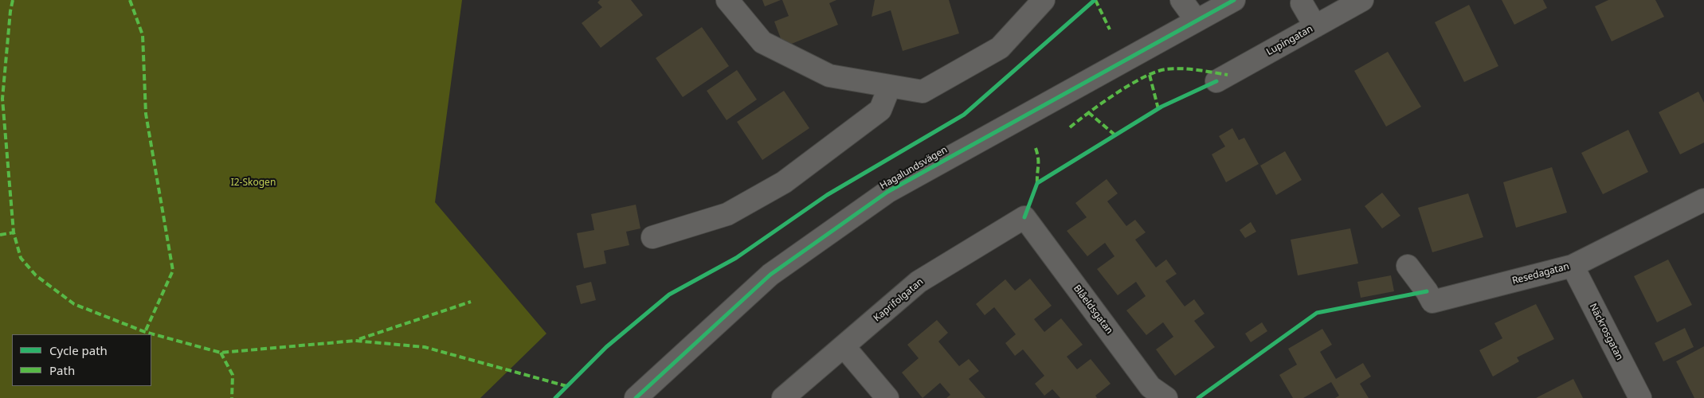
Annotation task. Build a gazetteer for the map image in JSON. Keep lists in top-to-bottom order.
{
  "streets": {
    "street": [
      "Lupingatan",
      "Hagalundsvägen",
      "Resedagatan",
      "Kaprifolgatan",
      "Blåeldsgatan",
      "Näckrosgatan"
    ]
  },
  "crossings": [
    ["Resedagatan", "Näckrosgatan"],
    ["Kaprifolgatan", "Blåeldsgatan"]
  ],
  "parks": ["I2-Skogen"],
  "legend": ["Cycle path", "Path"]
}
